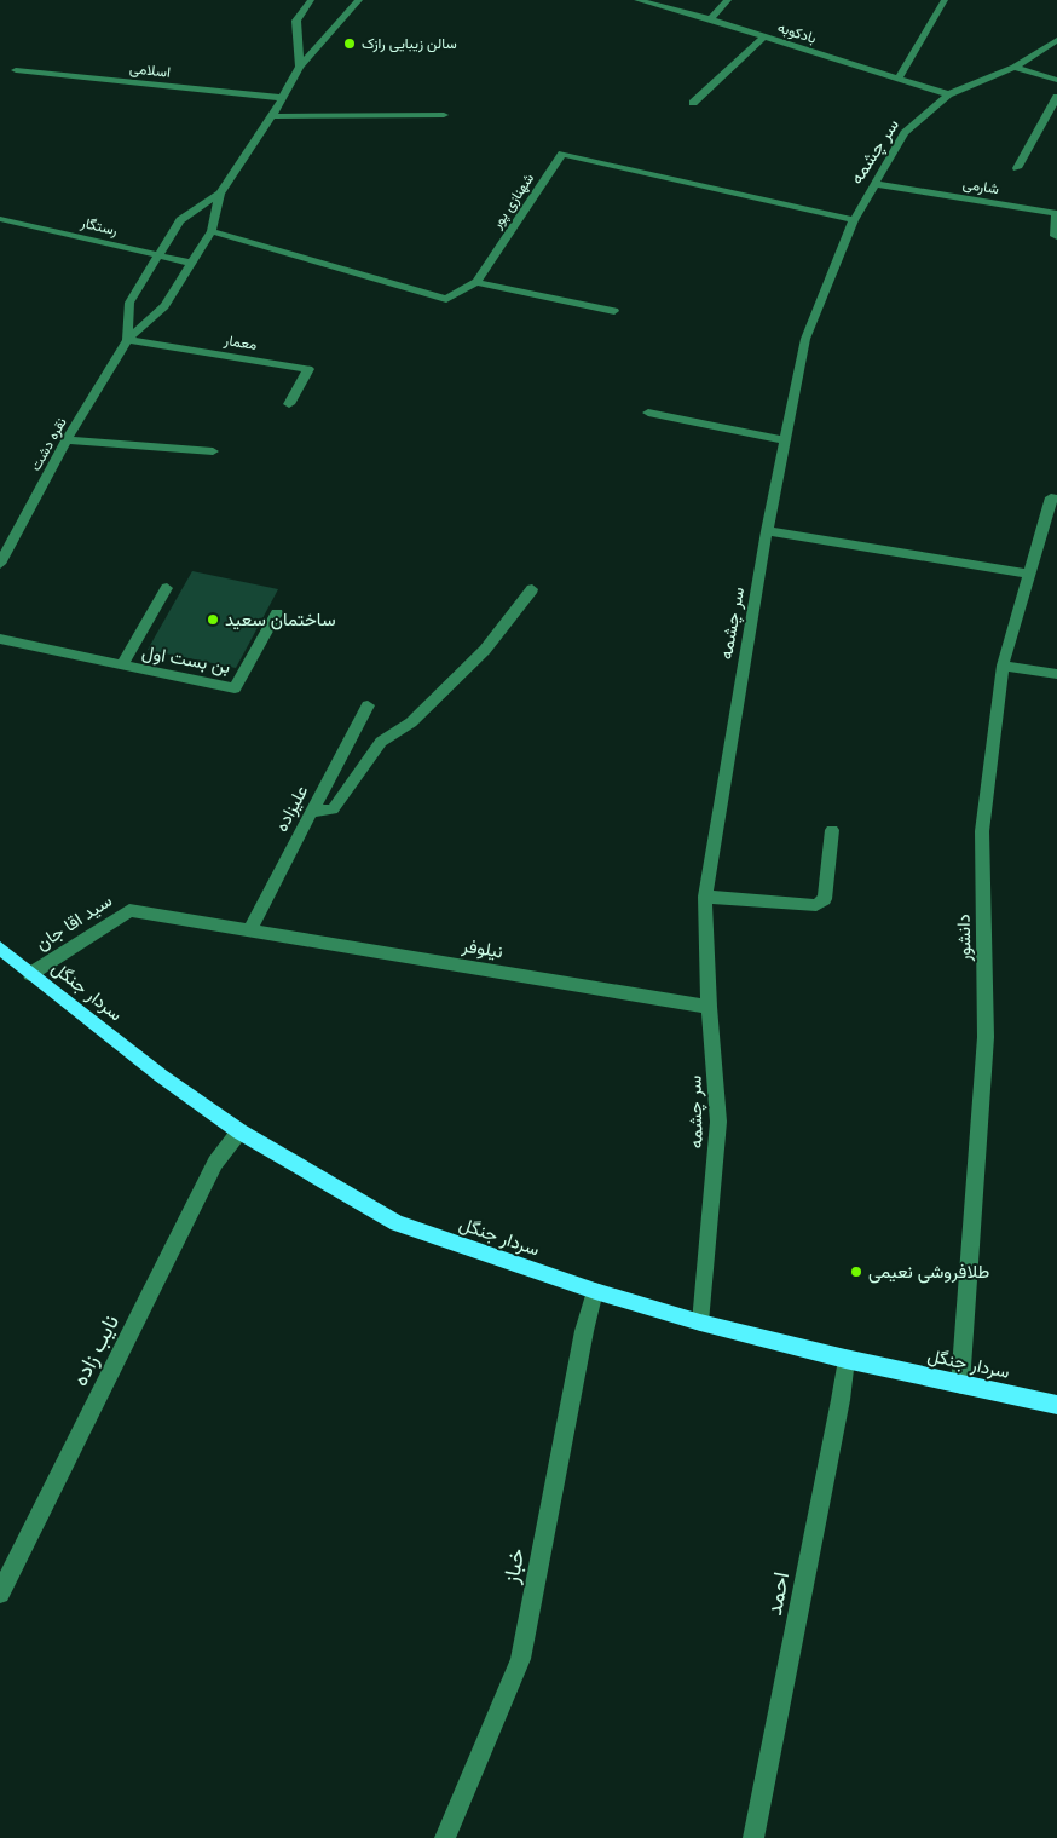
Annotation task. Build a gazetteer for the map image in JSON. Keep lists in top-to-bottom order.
{
  "streets": {
    "main road": ["سردار جنگل"],
    "street": [
      "بادکوبه",
      "اسلامی",
      "سر چشمه",
      "شارمی",
      "شهنازی پور",
      "رستگار",
      "معمار",
      "نقره دشت",
      "بن بست اول",
      "علیزاده",
      "سید اقا جان",
      "دانشور",
      "نیلوفر",
      "نایب زاده",
      "خباز",
      "احمد"
    ]
  },
  "crossings": [
    ["بادکوبه", "سر چشمه"],
    ["اسلامی", "نقره دشت"],
    ["سر چشمه", "شارمی"],
    ["سر چشمه", "شهنازی پور"],
    ["سر چشمه", "نیلوفر"],
    ["سر چشمه", "سردار جنگل"],
    ["شهنازی پور", "نقره دشت"],
    ["رستگار", "نقره دشت"],
    ["معمار", "نقره دشت"],
    ["علیزاده", "سید اقا جان"],
    ["علیزاده", "نیلوفر"],
    ["سید اقا جان", "نیلوفر"],
    ["سید اقا جان", "سردار جنگل"],
    ["دانشور", "سردار جنگل"],
    ["سردار جنگل", "نایب زاده"],
    ["سردار جنگل", "خباز"],
    ["سردار جنگل", "احمد"]
  ],
  "places": ["سالن زیبایی رازک", "ساختمان سعید", "طلافروشی نعیمی"]
}
